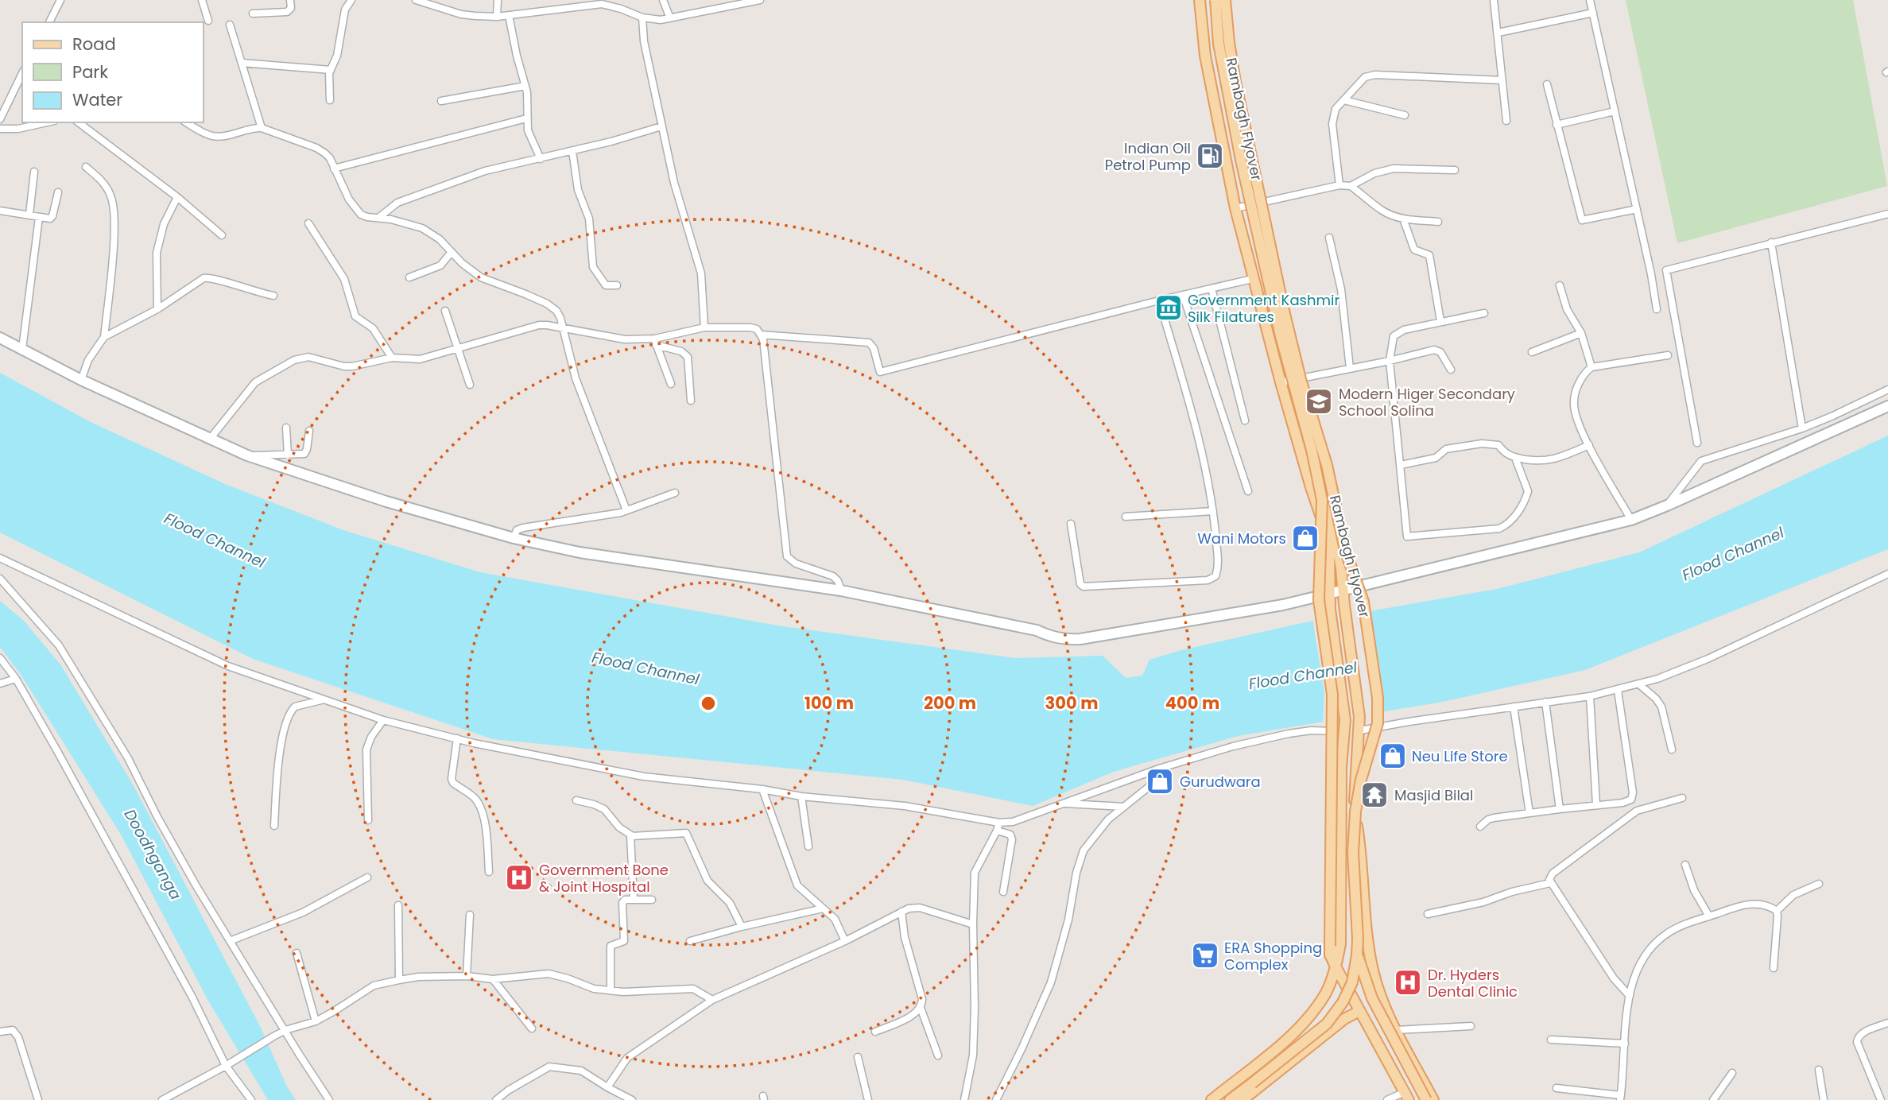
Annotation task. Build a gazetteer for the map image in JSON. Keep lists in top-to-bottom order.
{
  "streets": {
    "main road": ["Rambagh Flyover"]
  },
  "water": ["Flood Channel", "Doodhganga"],
  "places": {
    "fuel station": ["Indian Oil Petrol Pump"],
    "museum": ["Government Kashmir Silk Filatures"],
    "school or university": ["Modern Higer Secondary School Solina"],
    "shop": ["Wani Motors", "Neu Life Store", "Gurudwara"],
    "temple": ["Masjid Bilal"],
    "hospital": ["Government Bone & Joint Hospital", "Dr. Hyders Dental Clinic"],
    "supermarket": ["ERA Shopping Complex"]
  },
  "legend": ["Road", "Park", "Water"],
  "rings": [
    "100 m",
    "200 m",
    "300 m",
    "400 m"
  ]
}
